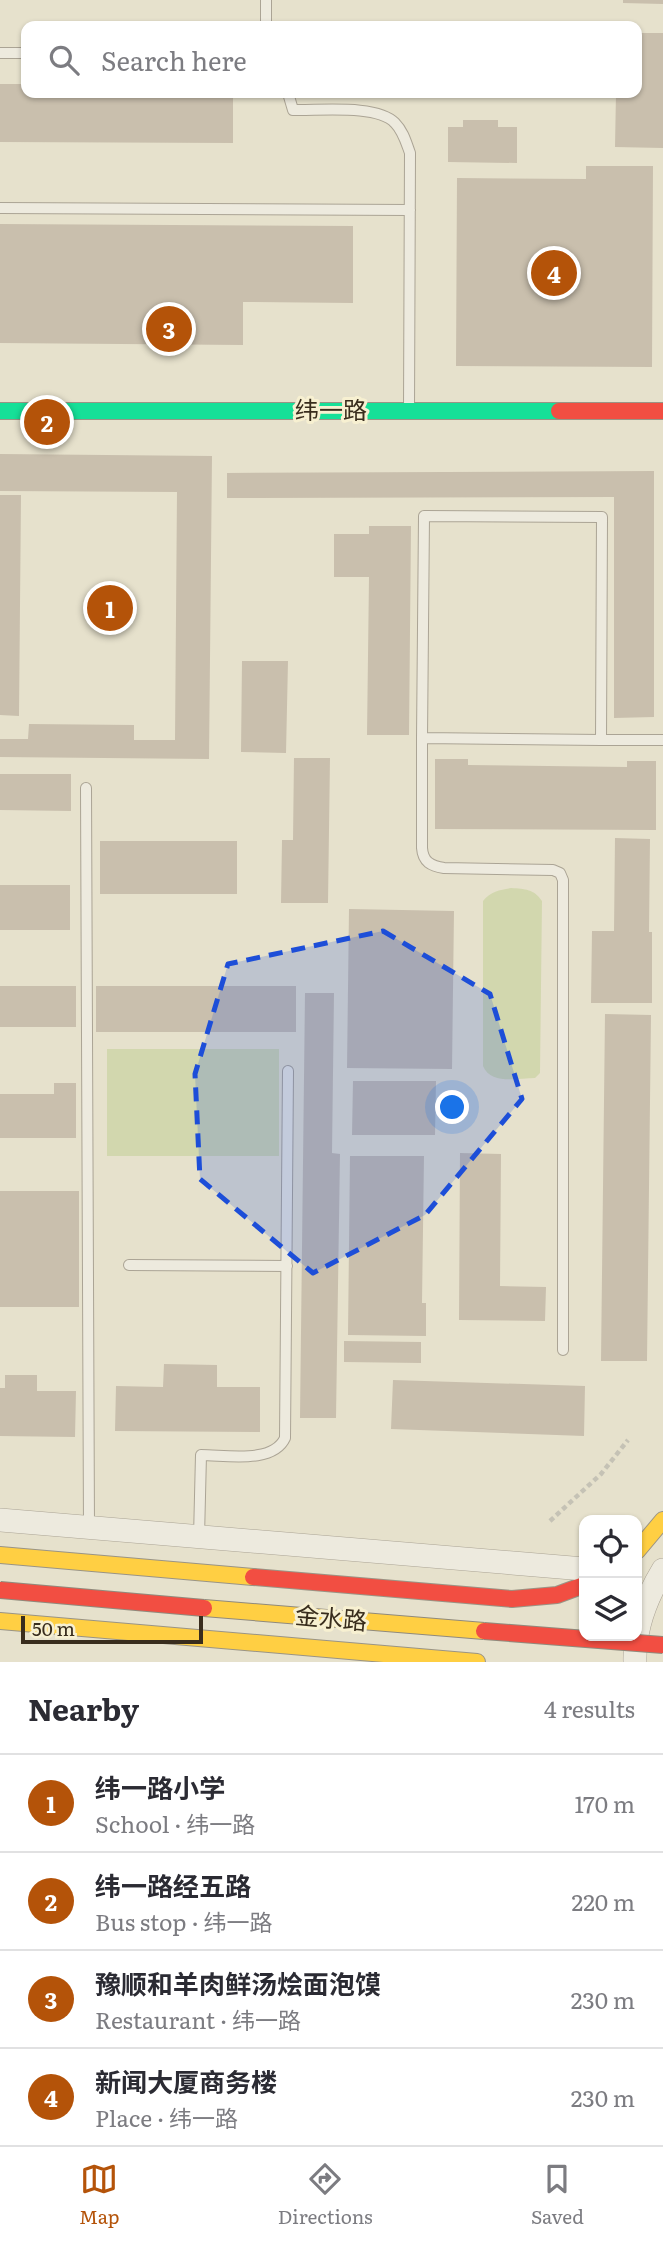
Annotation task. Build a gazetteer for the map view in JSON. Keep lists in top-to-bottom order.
{
  "streets": {
    "main road": ["纬一路", "金水路"]
  },
  "scale_bar": "50 m",
  "page": {
    "search": "Search here",
    "pins": [
      "4",
      "3",
      "2",
      "1"
    ],
    "scale": "50 m",
    "heading": ["Nearby", "4 results"],
    "list": [
      {
        "mark": "1",
        "name": "纬一路小学",
        "note": "School · 纬一路",
        "value": "170 m"
      },
      {
        "mark": "2",
        "name": "纬一路经五路",
        "note": "Bus stop · 纬一路",
        "value": "220 m"
      },
      {
        "mark": "3",
        "name": "豫顺和羊肉鲜汤烩面泡馍",
        "note": "Restaurant · 纬一路",
        "value": "230 m"
      },
      {
        "mark": "4",
        "name": "新闻大厦商务楼",
        "note": "Place · 纬一路",
        "value": "230 m"
      }
    ],
    "nav": ["Map", "Directions", "Saved"]
  }
}
